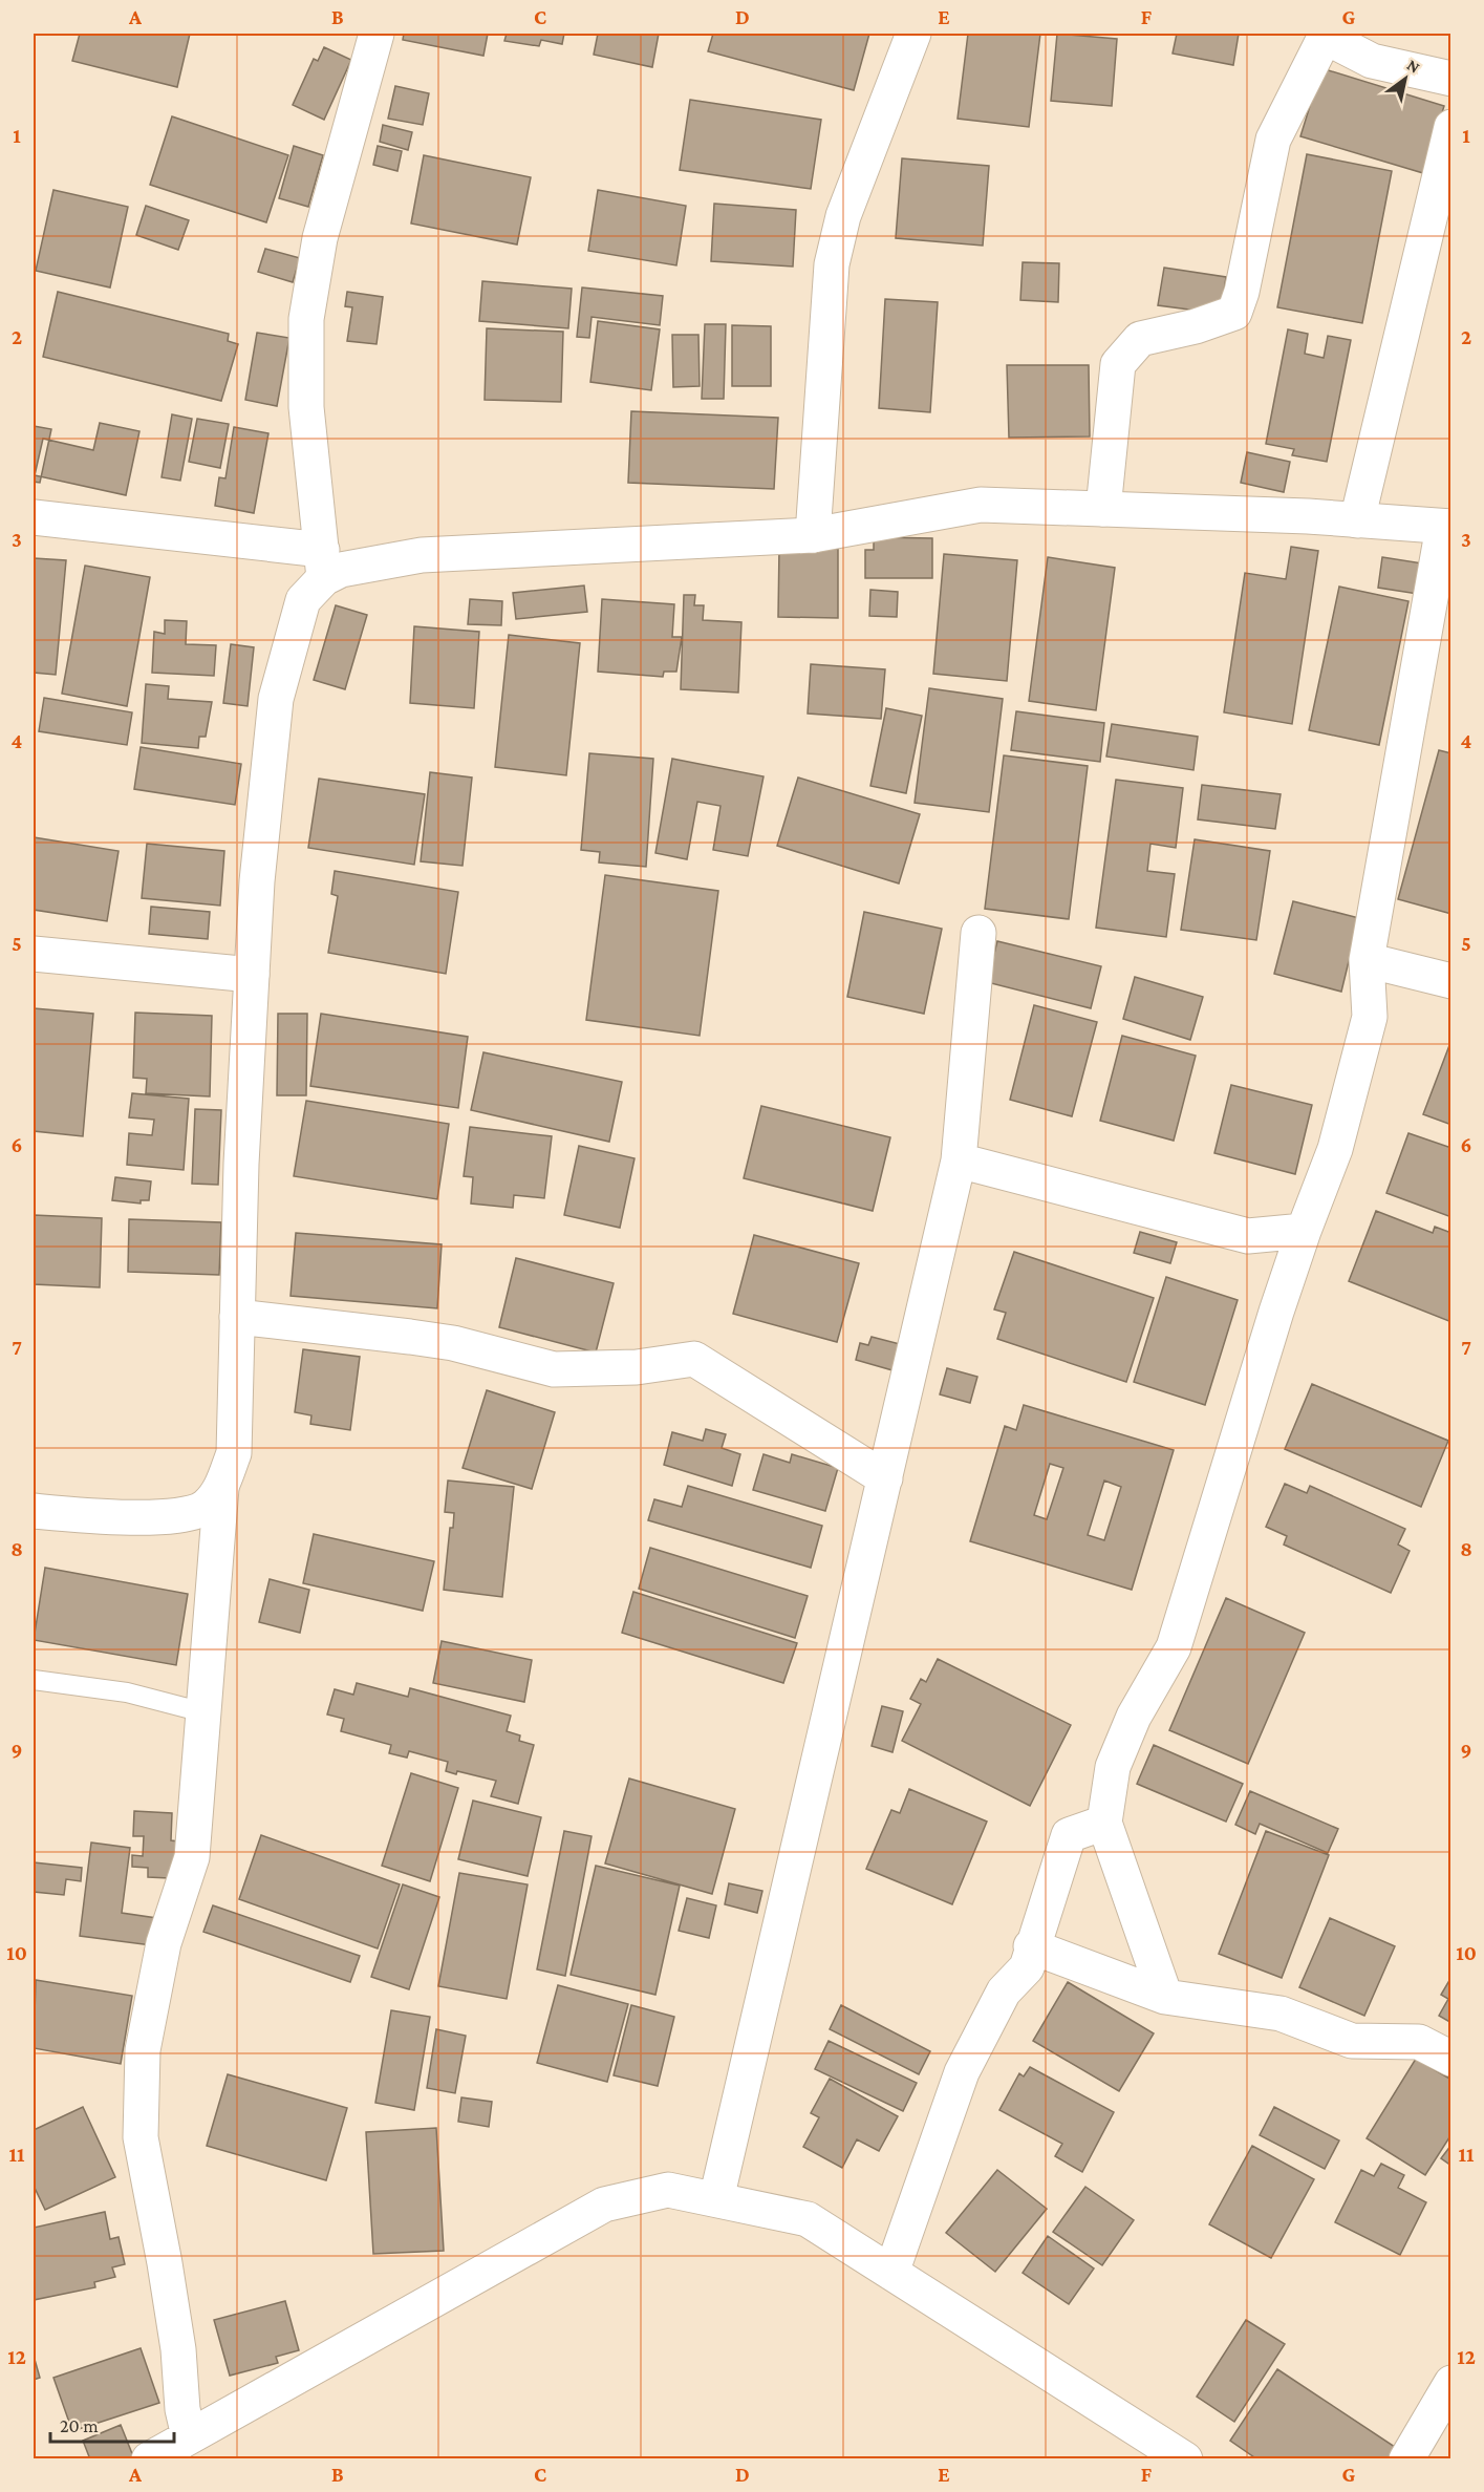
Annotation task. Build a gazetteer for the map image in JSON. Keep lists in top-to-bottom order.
{
  "scale_bar": "20 m",
  "north": "top right",
  "grid": {
    "columns": [
      "A",
      "B",
      "C",
      "D",
      "E",
      "F",
      "G"
    ],
    "rows": [
      "1",
      "2",
      "3",
      "4",
      "5",
      "6",
      "7",
      "8",
      "9",
      "10",
      "11",
      "12"
    ]
  }
}
